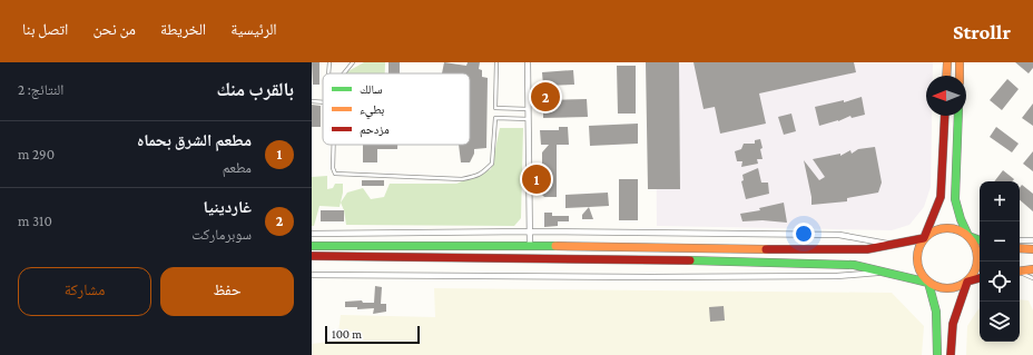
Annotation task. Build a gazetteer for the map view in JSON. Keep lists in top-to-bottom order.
{
  "legend": ["سالك", "بطيء", "مزدحم"],
  "scale_bar": "100 m",
  "north": "left",
  "page": {
    "header": "Strollr",
    "nav": [
      "الرئيسية",
      "الخريطة",
      "من نحن",
      "اتصل بنا"
    ],
    "heading": ["بالقرب منك", "النتائج: 2"],
    "pins": ["2", "1"],
    "list": [
      {
        "mark": "1",
        "name": "مطعم الشرق بحماه",
        "note": "مطعم",
        "value": "290 m"
      },
      {
        "mark": "2",
        "name": "غاردينيا",
        "note": "سوبرماركت",
        "value": "310 m"
      }
    ],
    "map_buttons": ["+", "−"],
    "buttons": ["حفظ", "مشاركة"],
    "scale": "100 m"
  }
}
